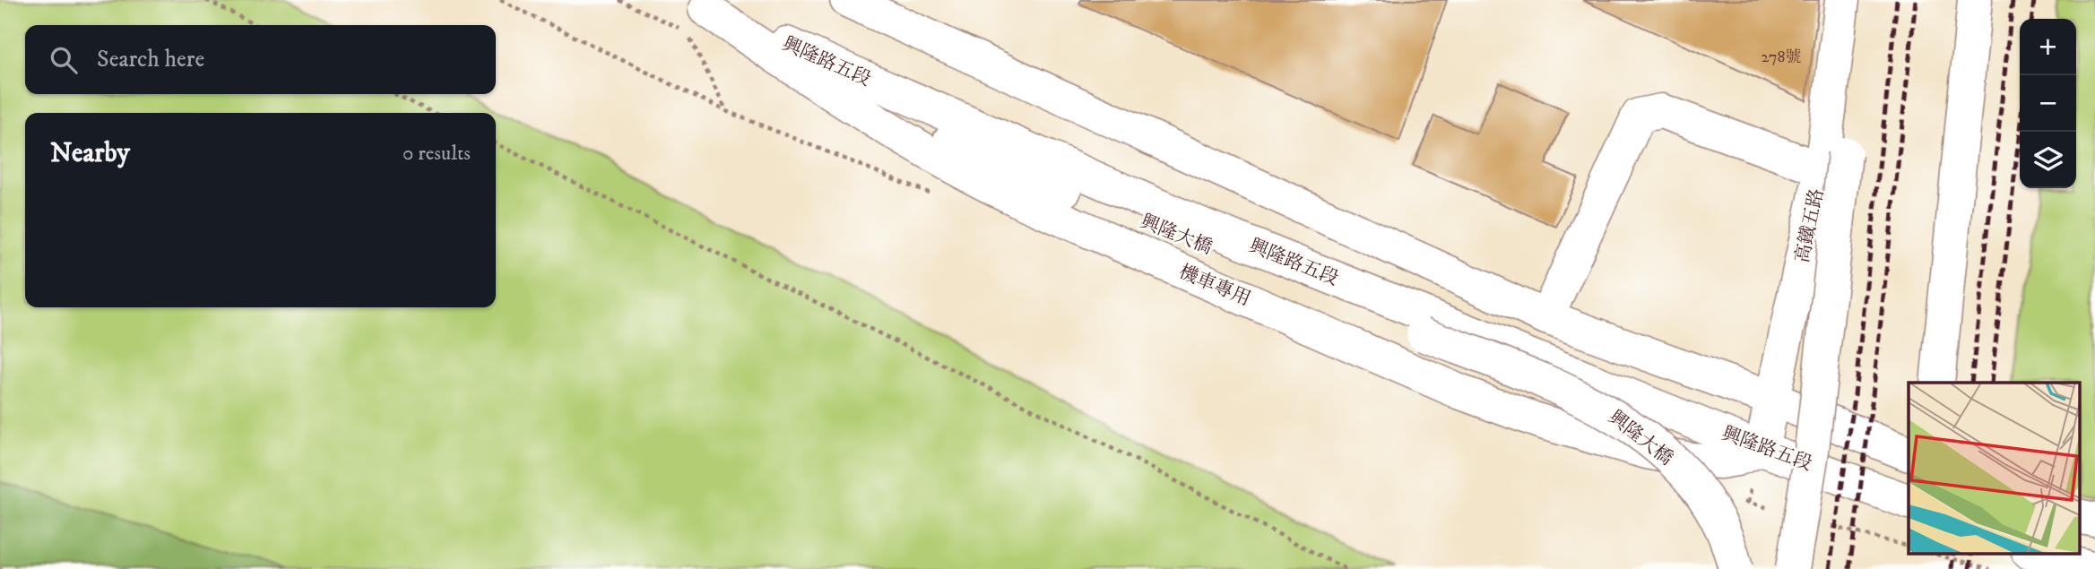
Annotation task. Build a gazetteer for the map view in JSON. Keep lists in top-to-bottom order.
{
  "streets": {
    "street": [
      "興隆路五段",
      "高鐵五路",
      "興隆大橋",
      "機車專用"
    ]
  },
  "crossings": [
    ["興隆路五段", "高鐵五路"],
    ["興隆路五段", "興隆大橋"],
    ["興隆路五段", "機車專用"],
    ["高鐵五路", "機車專用"],
    ["興隆大橋", "機車專用"]
  ],
  "house_numbers": ["278號"],
  "page": {
    "map_buttons": ["+", "−"],
    "search": "Search here",
    "heading": ["Nearby", "0 results"]
  }
}
